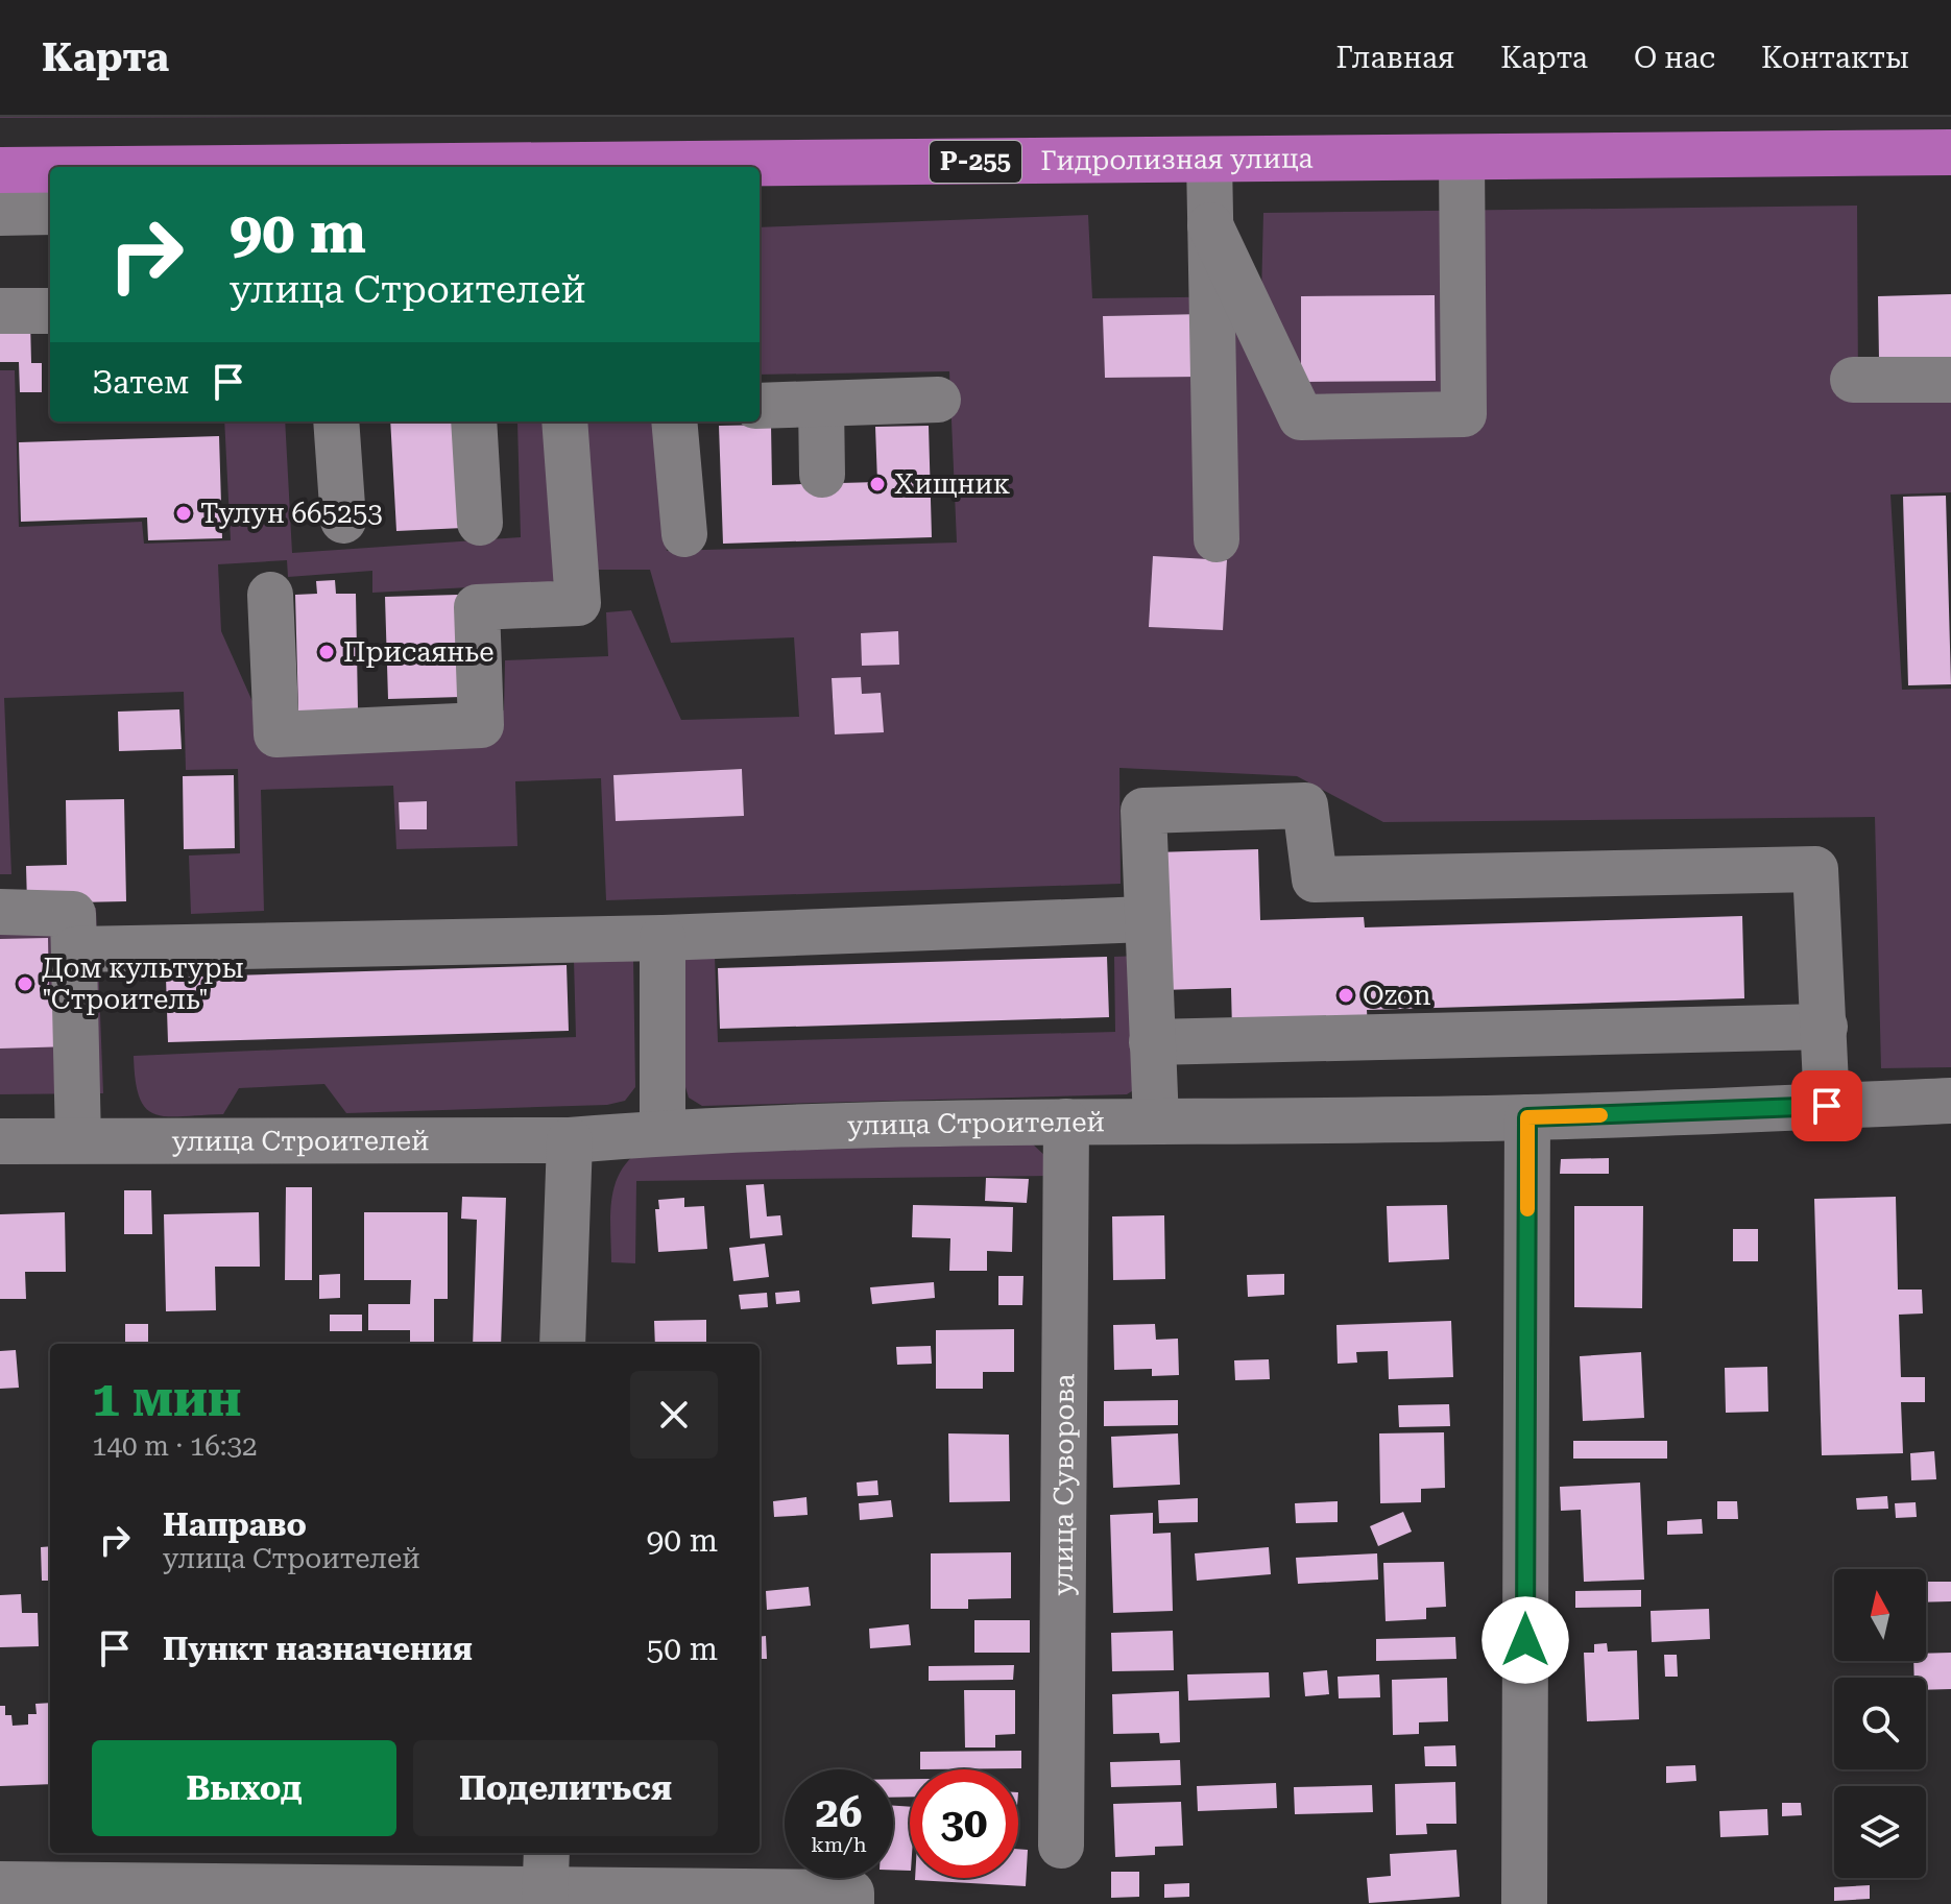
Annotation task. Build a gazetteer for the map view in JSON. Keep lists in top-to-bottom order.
{
  "streets": {
    "highway": ["Гидролизная улица", "Р-255"],
    "street": ["улица Строителей", "улица Суворова"]
  },
  "crossings": [
    ["улица Строителей", "улица Суворова"]
  ],
  "places": [
    "Хищник",
    "Тулун 665253",
    "Присаянье",
    "Дом культуры \"Строитель\"",
    "Ozon"
  ],
  "north": "top",
  "page": {
    "header": "Карта",
    "nav": [
      "Главная",
      "Карта",
      "О нас",
      "Контакты"
    ],
    "turn": ["90 m", "улица Строителей"],
    "then": "Затем",
    "heading": ["1 мин", "140 m · 16:32"],
    "list": [
      {
        "name": "Направо",
        "note": "улица Строителей",
        "value": "90 m"
      },
      {
        "name": "Пункт назначения",
        "value": "50 m"
      }
    ],
    "buttons": ["Выход", "Поделиться"],
    "speed": "26 km/h",
    "limit": "30"
  }
}
